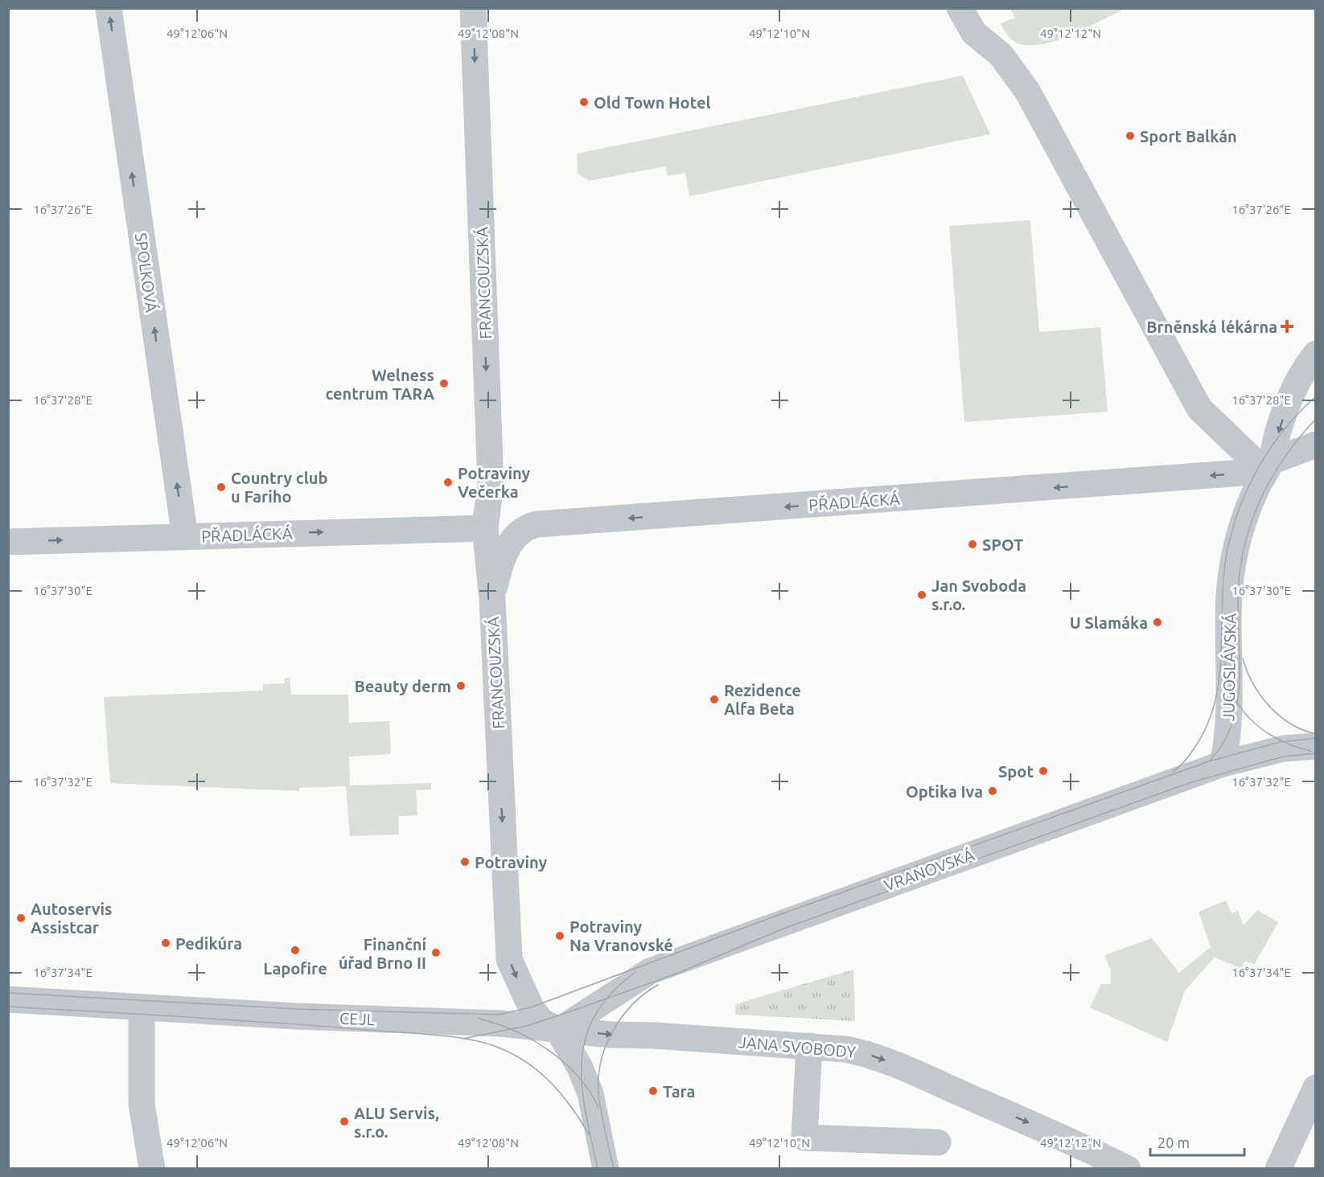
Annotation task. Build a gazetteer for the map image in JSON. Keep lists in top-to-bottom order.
{
  "streets": {
    "street": [
      "SPOLKOVÁ",
      "FRANCOUZSKÁ",
      "PŘADLÁCKÁ",
      "JUGOSLÁVSKÁ",
      "VRANOVSKÁ",
      "CEJL",
      "JANA SVOBODY"
    ]
  },
  "crossings": [
    ["SPOLKOVÁ", "PŘADLÁCKÁ"],
    ["FRANCOUZSKÁ", "PŘADLÁCKÁ"],
    ["FRANCOUZSKÁ", "VRANOVSKÁ"],
    ["FRANCOUZSKÁ", "CEJL"],
    ["FRANCOUZSKÁ", "JANA SVOBODY"],
    ["PŘADLÁCKÁ", "JUGOSLÁVSKÁ"],
    ["JUGOSLÁVSKÁ", "VRANOVSKÁ"],
    ["VRANOVSKÁ", "CEJL"],
    ["VRANOVSKÁ", "JANA SVOBODY"],
    ["CEJL", "JANA SVOBODY"]
  ],
  "one_way": ["SPOLKOVÁ", "FRANCOUZSKÁ", "JANA SVOBODY"],
  "places": {
    "other": [
      "Old Town Hotel",
      "Sport Balkán",
      "Welness centrum TARA",
      "Potraviny Večerka",
      "Country club u Fariho",
      "SPOT",
      "Jan Svoboda s.r.o.",
      "U Slamáka",
      "Beauty derm",
      "Rezidence Alfa Beta",
      "Spot",
      "Optika Iva",
      "Potraviny",
      "Autoservis Assistcar",
      "Potraviny Na Vranovské",
      "Pedikúra",
      "Lapofire",
      "Finanční úřad Brno II",
      "Tara",
      "ALU Servis, s.r.o."
    ],
    "health": ["Brněnská lékárna"]
  },
  "scale_bar": "20 m",
  "coordinates": [
    "49°12'06\"N",
    "49°12'08\"N",
    "49°12'10\"N",
    "49°12'12\"N",
    "16°37'26\"E",
    "16°37'28\"E",
    "16°37'30\"E",
    "16°37'32\"E",
    "16°37'34\"E"
  ]
}
